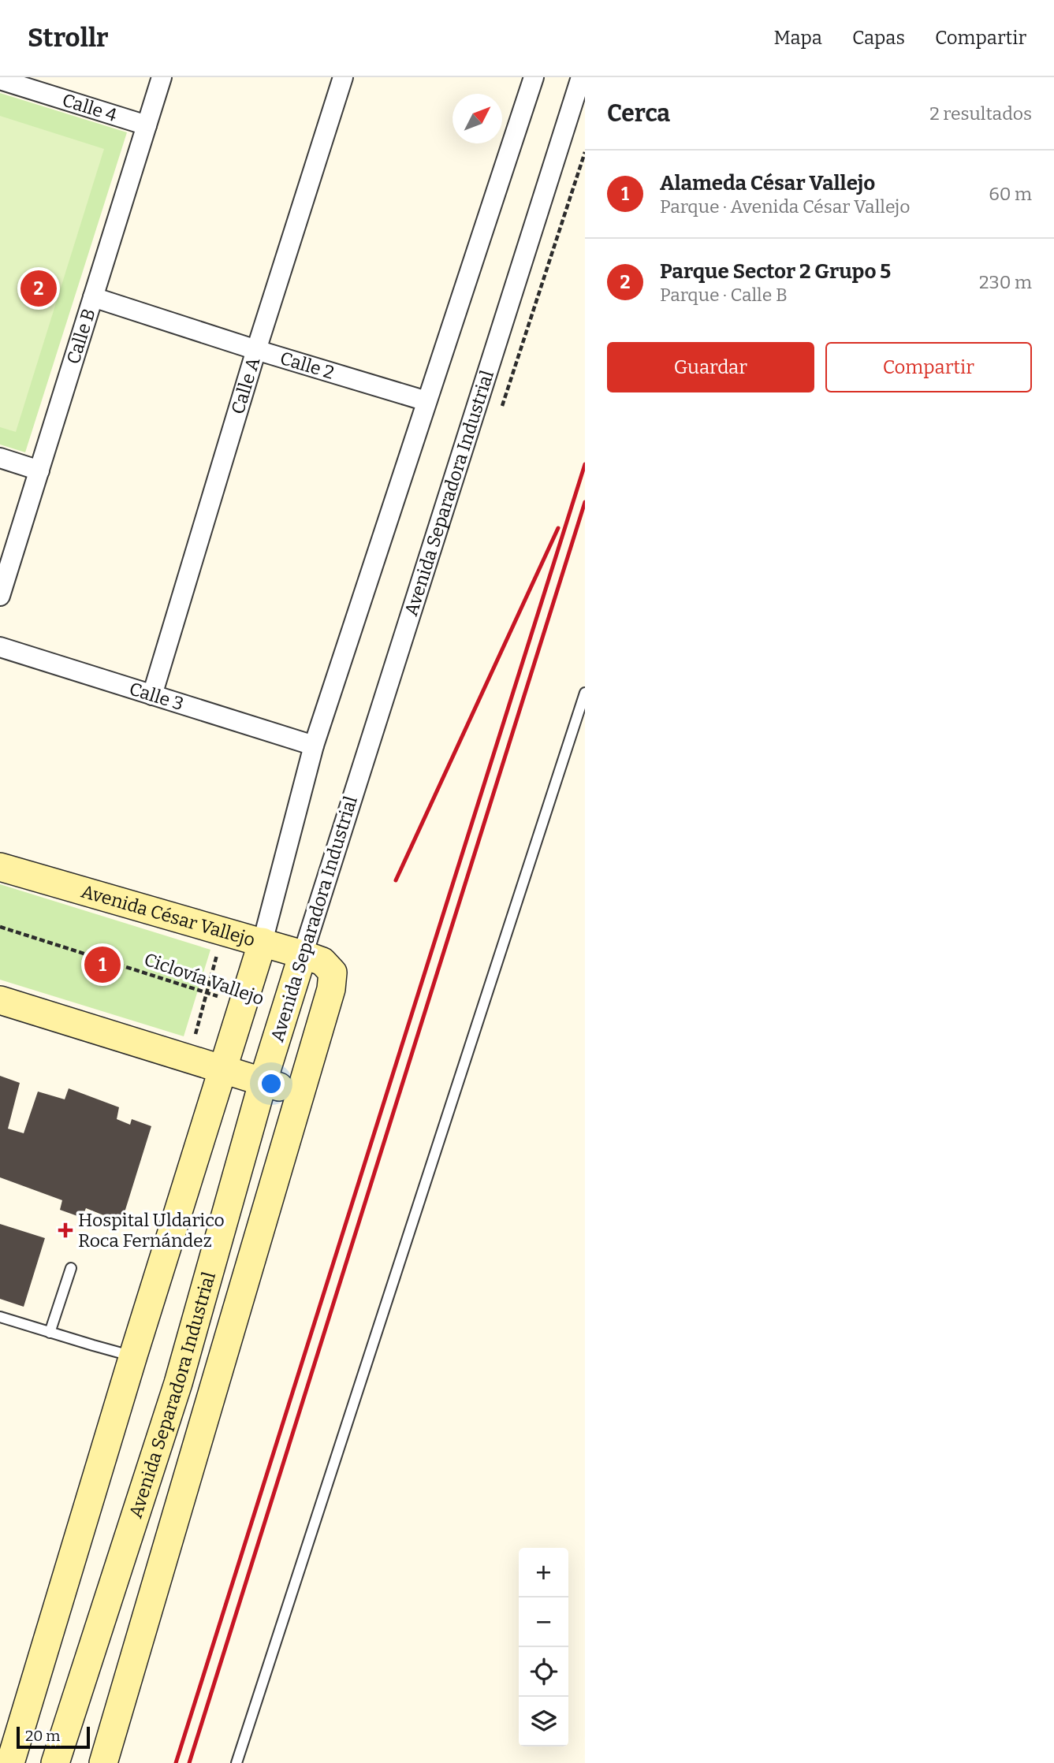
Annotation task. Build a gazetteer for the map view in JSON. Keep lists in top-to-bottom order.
{
  "streets": {
    "main road": ["Avenida Separadora Industrial", "Avenida César Vallejo"],
    "street": [
      "Calle 4",
      "Calle B",
      "Calle 2",
      "Calle A",
      "Calle 3"
    ],
    "path": ["Ciclovía Vallejo"]
  },
  "crossings": [
    ["Calle 4", "Calle B"],
    ["Calle B", "Calle 2"],
    ["Calle 2", "Calle A"],
    ["Calle A", "Calle 3"],
    ["Avenida Separadora Industrial", "Avenida César Vallejo"]
  ],
  "places": {
    "health": ["Hospital Uldarico Roca Fernández"]
  },
  "scale_bar": "20 m",
  "north": "top right",
  "page": {
    "header": "Strollr",
    "nav": ["Mapa", "Capas", "Compartir"],
    "heading": ["Cerca", "2 resultados"],
    "list": [
      {
        "mark": "1",
        "name": "Alameda César Vallejo",
        "note": "Parque · Avenida César Vallejo",
        "value": "60 m"
      },
      {
        "mark": "2",
        "name": "Parque Sector 2 Grupo 5",
        "note": "Parque · Calle B",
        "value": "230 m"
      }
    ],
    "pins": ["2", "1"],
    "buttons": ["Guardar", "Compartir"],
    "map_buttons": ["+", "−"],
    "scale": "20 m"
  }
}
